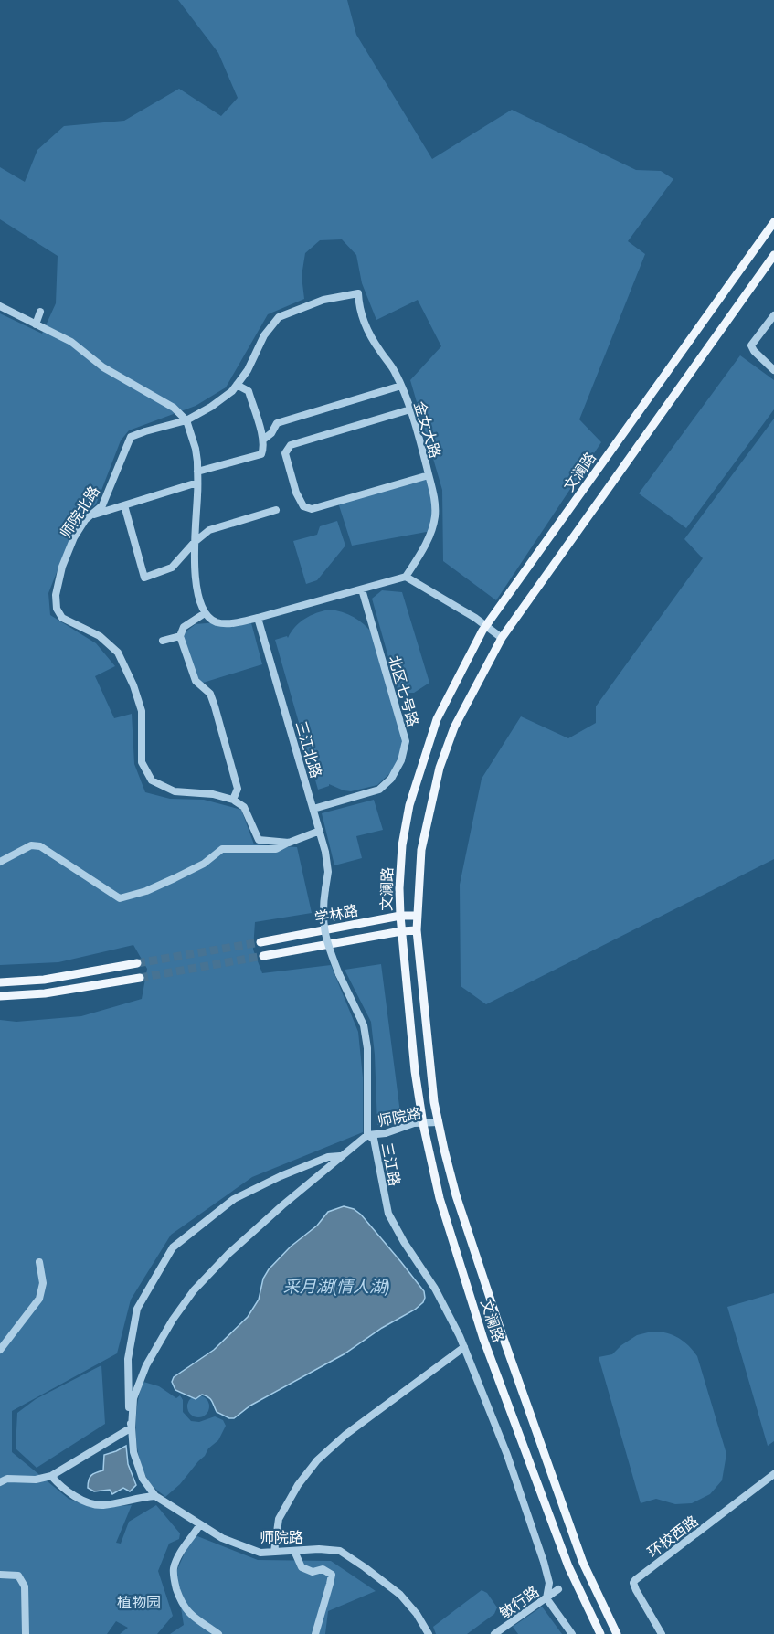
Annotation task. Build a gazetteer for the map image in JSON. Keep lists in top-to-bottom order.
{
  "streets": {
    "main road": ["文澜路", "学林路"],
    "street": [
      "金女大路",
      "师院北路",
      "北区七号路",
      "三江北路",
      "师院路",
      "三江路",
      "环校西路",
      "敏行路"
    ]
  },
  "crossings": [
    ["金女大路", "师院北路"],
    ["文澜路", "学林路"],
    ["文澜路", "师院路"],
    ["北区七号路", "三江北路"],
    ["三江北路", "学林路"],
    ["三江北路", "三江路"],
    ["学林路", "三江路"],
    ["师院路", "三江路"],
    ["三江路", "敏行路"]
  ],
  "water": ["采月湖(情人湖)"],
  "parks": ["植物园"]
}
